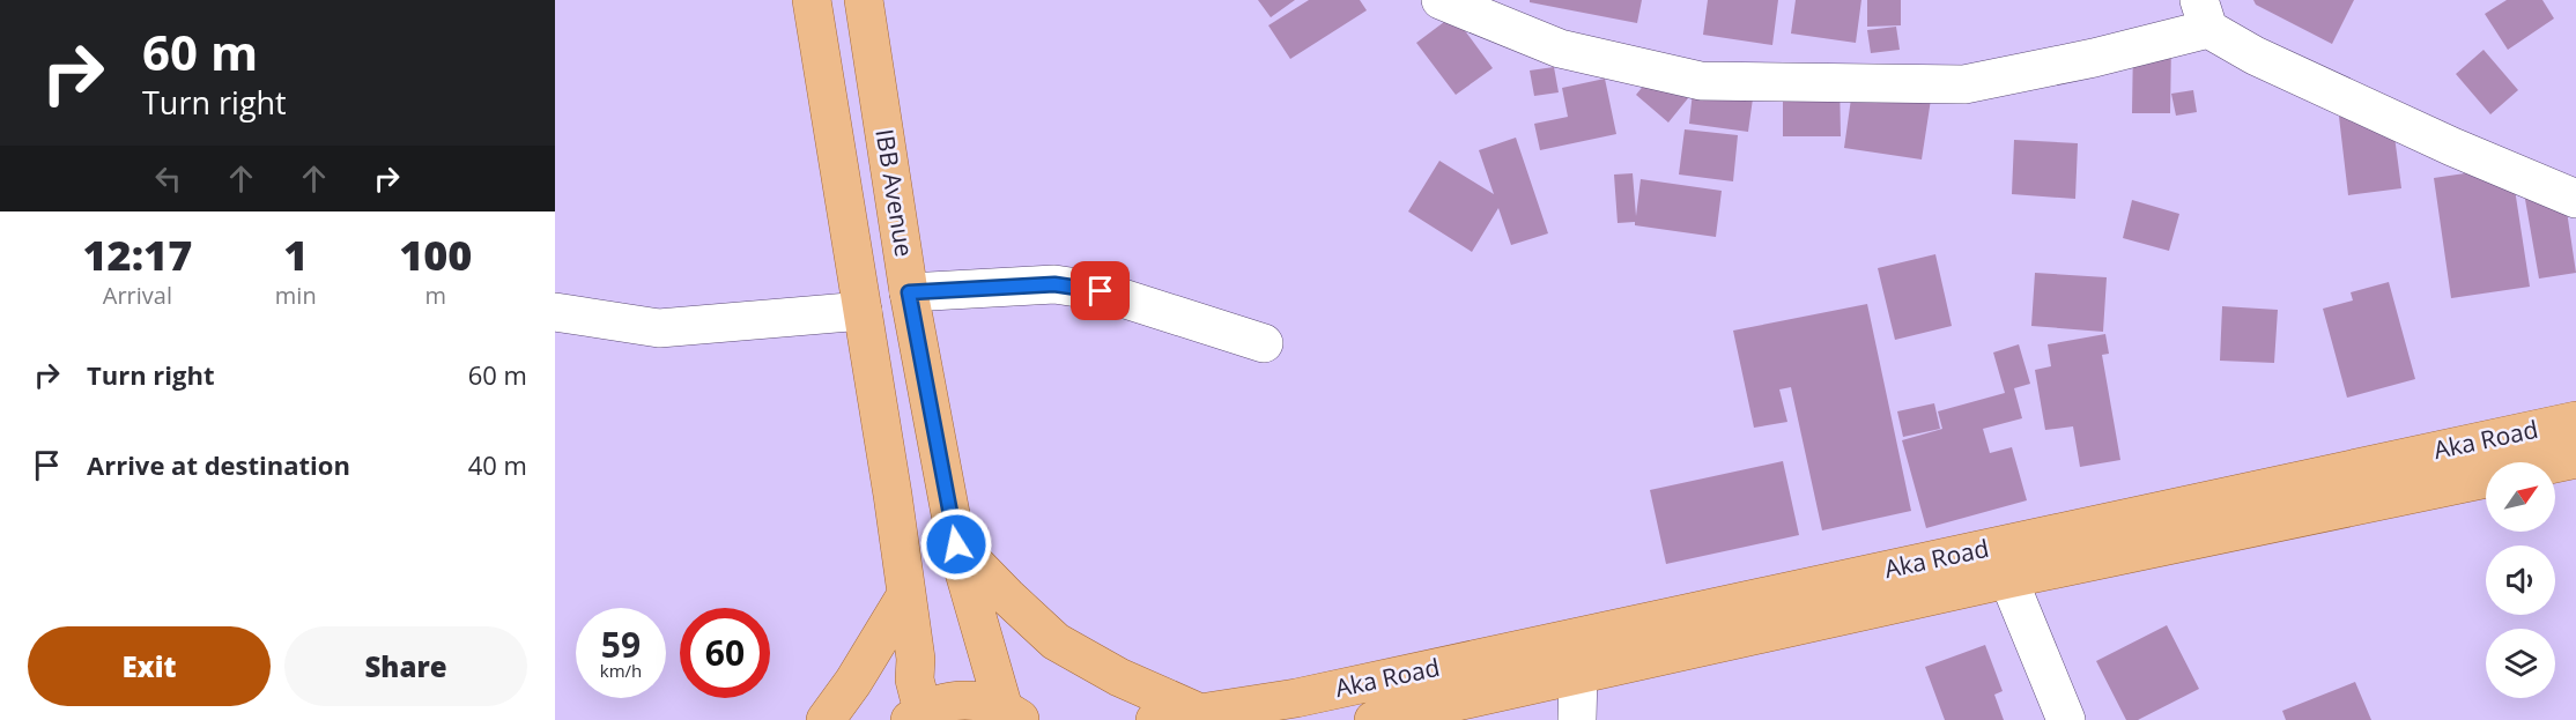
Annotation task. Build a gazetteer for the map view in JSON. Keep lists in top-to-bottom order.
{
  "streets": {
    "main road": ["IBB Avenue", "Aka Road"]
  },
  "north": "top right",
  "page": {
    "turn": ["60 m", "Turn right"],
    "eta": [
      "12:17",
      "Arrival",
      "1",
      "min",
      "100",
      "m"
    ],
    "list": [
      {
        "name": "Turn right",
        "value": "60 m"
      },
      {
        "name": "Arrive at destination",
        "value": "40 m"
      }
    ],
    "speed": "59 km/h",
    "limit": "60",
    "buttons": ["Exit", "Share"]
  }
}
